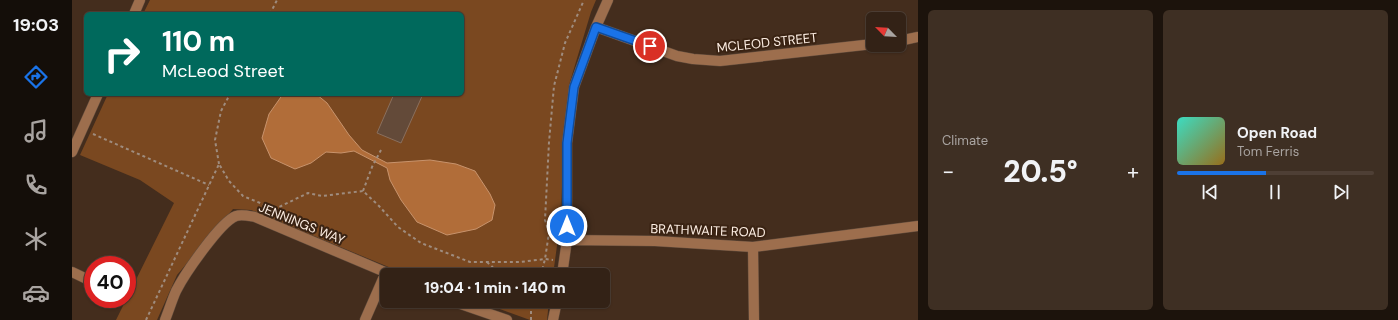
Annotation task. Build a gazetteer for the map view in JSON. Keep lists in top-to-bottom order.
{
  "streets": {
    "street": ["MCLEOD STREET", "JENNINGS WAY", "BRATHWAITE ROAD"]
  },
  "north": "top left",
  "page": {
    "tabs": "19:03",
    "tile": "Climate",
    "turn": ["110 m", "McLeod Street"],
    "song": ["Open Road", "Tom Ferris"],
    "heat": ["−", "20.5°", "+"],
    "limit": "40",
    "trip": "19:04 · 1 min · 140 m"
  }
}
